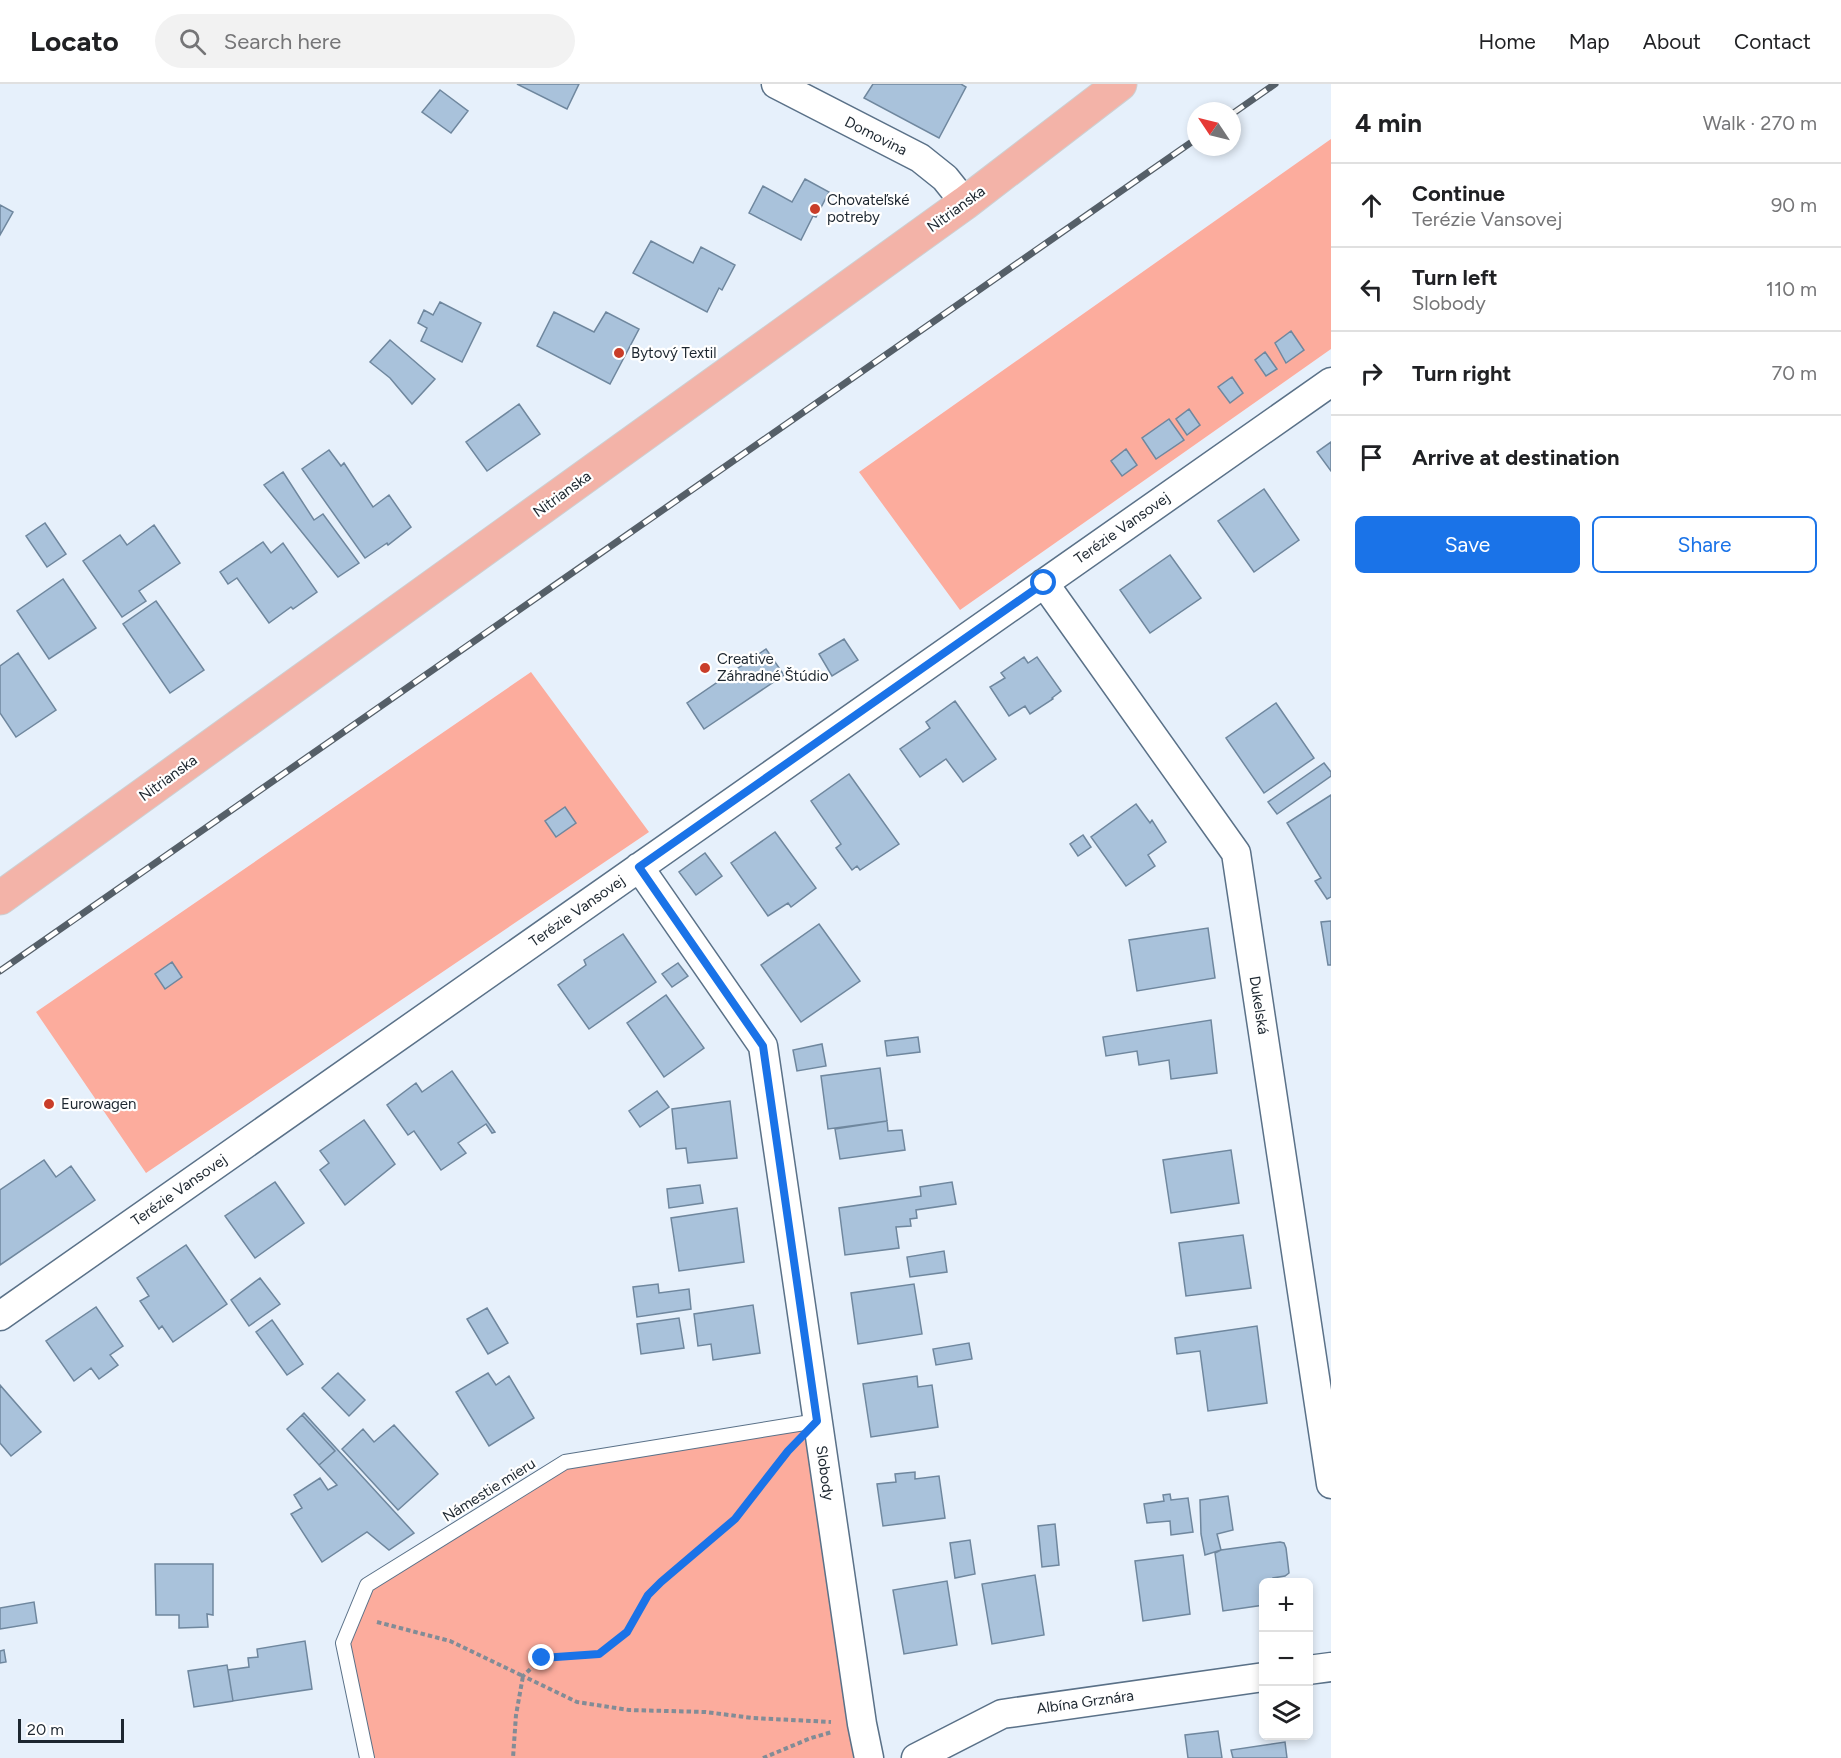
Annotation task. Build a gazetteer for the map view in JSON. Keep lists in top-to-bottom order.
{
  "streets": {
    "main road": ["Nitrianska"],
    "street": [
      "Domovina",
      "Terézie Vansovej",
      "Dukelská",
      "Slobody",
      "Albína Grznára"
    ],
    "lane": ["Námestie mieru"]
  },
  "crossings": [
    ["Domovina", "Nitrianska"],
    ["Terézie Vansovej", "Dukelská"],
    ["Terézie Vansovej", "Slobody"],
    ["Slobody", "Námestie mieru"]
  ],
  "places": [
    "Chovateľské potreby",
    "Bytový Textil",
    "Creative Záhradné Štúdio",
    "Eurowagen"
  ],
  "scale_bar": "20 m",
  "north": "top left",
  "page": {
    "header": "Locato",
    "search": "Search here",
    "nav": [
      "Home",
      "Map",
      "About",
      "Contact"
    ],
    "heading": ["4 min", "Walk · 270 m"],
    "list": [
      ["Continue", "Terézie Vansovej", "90 m"],
      ["Turn left", "Slobody", "110 m"],
      ["Turn right", "70 m"],
      "Arrive at destination"
    ],
    "buttons": ["Save", "Share"],
    "map_buttons": ["+", "−"],
    "scale": "20 m"
  }
}
